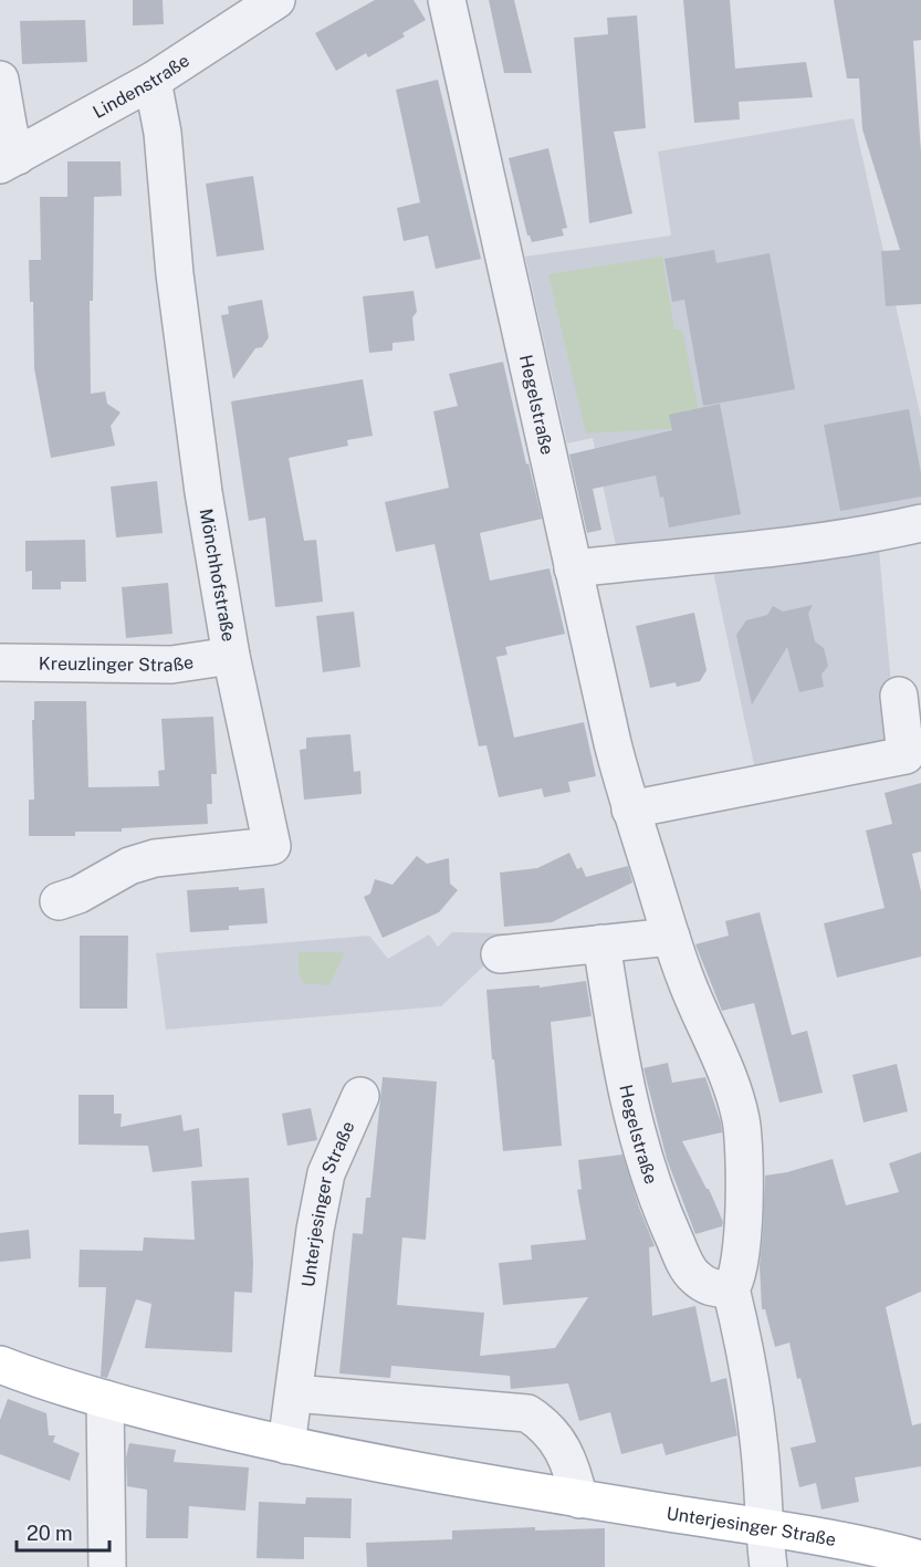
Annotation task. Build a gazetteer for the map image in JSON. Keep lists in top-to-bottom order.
{
  "streets": {
    "main road": ["Unterjesinger Straße"],
    "street": [
      "Lindenstraße",
      "Hegelstraße",
      "Mönchhofstraße",
      "Kreuzlinger Straße"
    ]
  },
  "crossings": [
    ["Lindenstraße", "Mönchhofstraße"],
    ["Mönchhofstraße", "Kreuzlinger Straße"]
  ],
  "scale_bar": "20 m"
}
